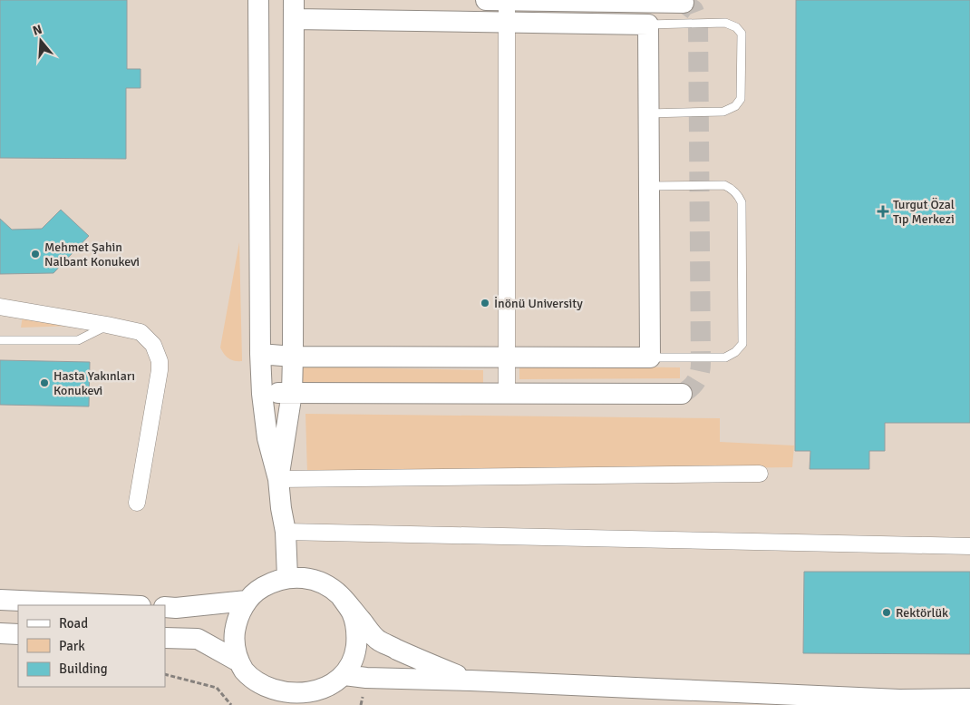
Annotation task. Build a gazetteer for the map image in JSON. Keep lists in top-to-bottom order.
{
  "places": {
    "health": ["Turgut Özal Tıp Merkezi"],
    "other": [
      "Mehmet Şahin Nalbant Konukevi",
      "İnönü University",
      "Hasta Yakınları Konukevi",
      "Rektörlük"
    ]
  },
  "legend": ["Road", "Park", "Building"],
  "north": "top"
}
